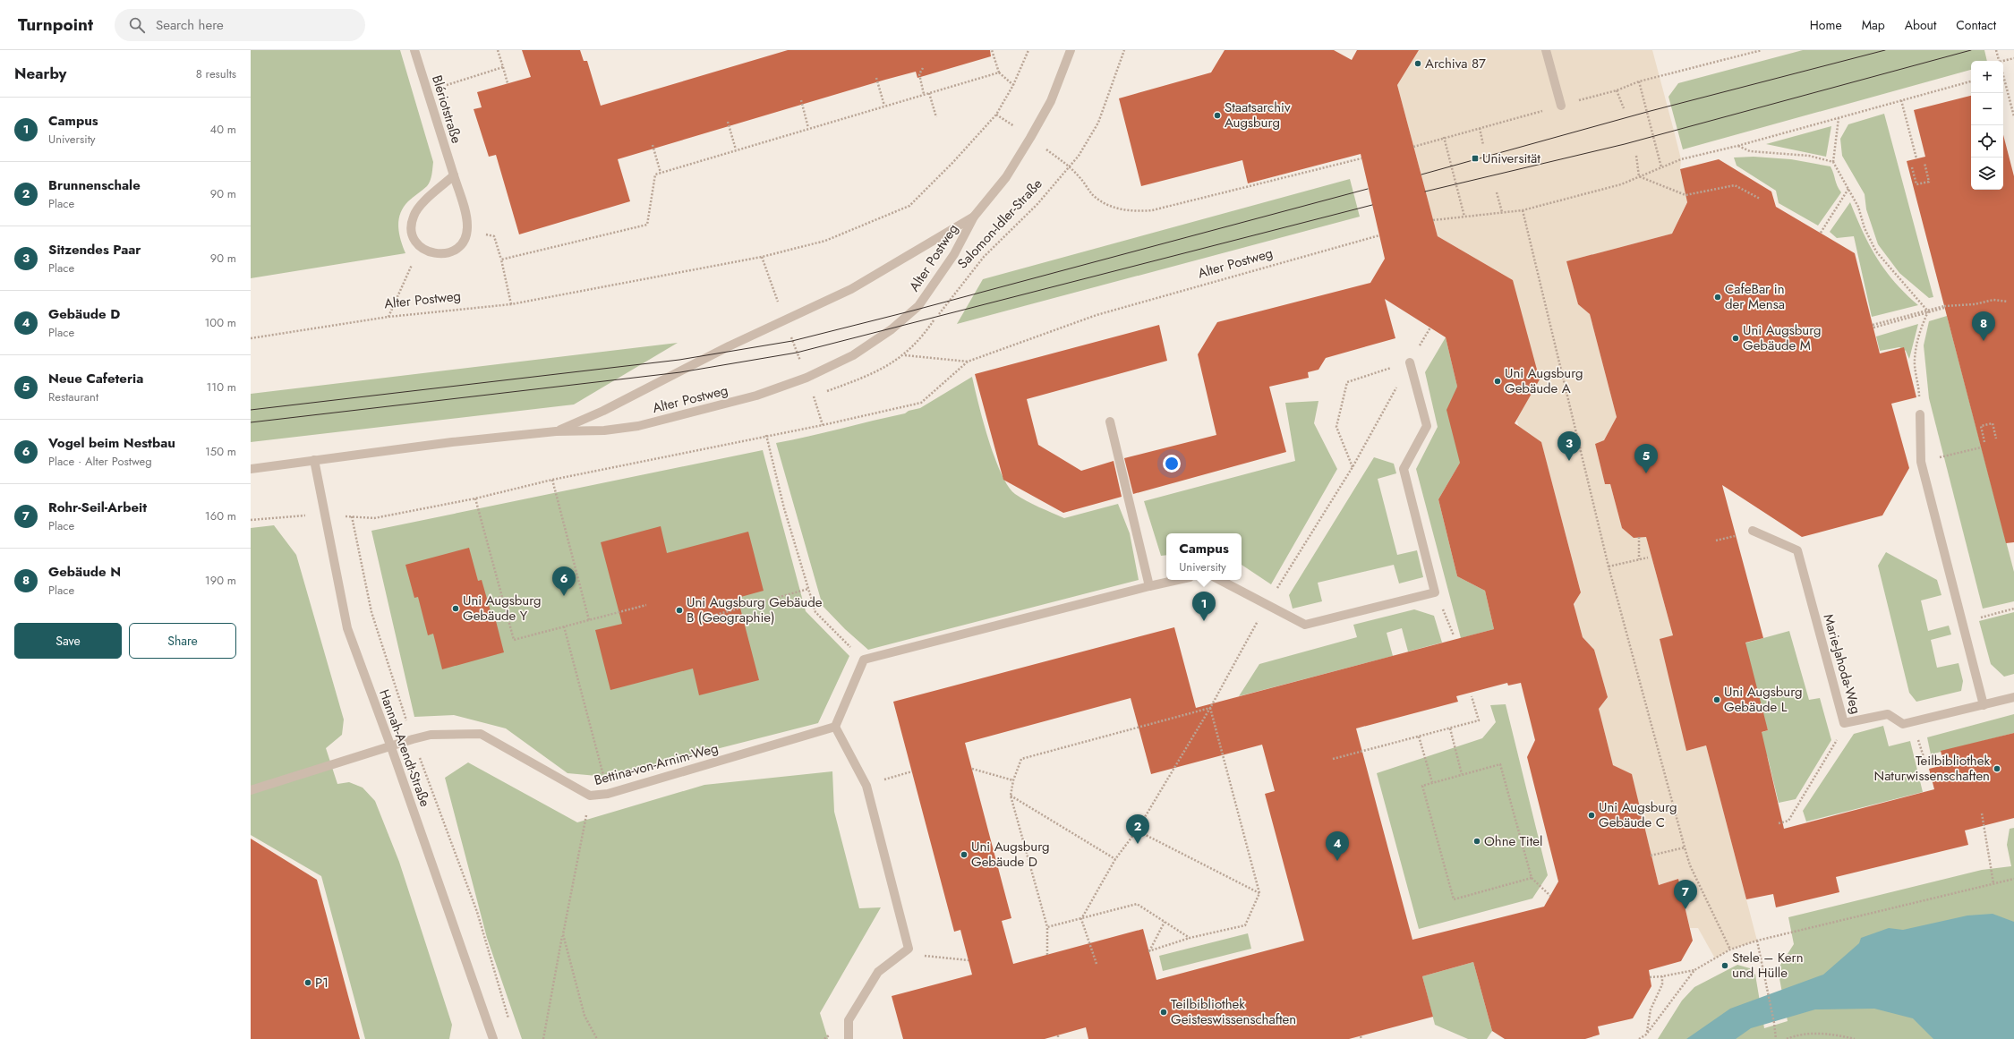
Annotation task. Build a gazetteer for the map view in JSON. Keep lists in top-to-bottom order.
{
  "streets": {
    "street": [
      "Blériotstraße",
      "Salomon-Idler-Straße",
      "Alter Postweg",
      "Marie-Jahoda-Weg",
      "Hannah-Arendt-Straße",
      "Bettina-von-Arnim-Weg"
    ]
  },
  "crossings": [
    ["Salomon-Idler-Straße", "Alter Postweg"],
    ["Alter Postweg", "Hannah-Arendt-Straße"],
    ["Hannah-Arendt-Straße", "Bettina-von-Arnim-Weg"]
  ],
  "places": {
    "other": [
      "Archiva 87",
      "Staatsarchiv Augsburg",
      "CafeBar in der Mensa",
      "Uni Augsburg Gebäude M",
      "Uni Augsburg Gebäude A",
      "Uni Augsburg Gebäude Y",
      "Uni Augsburg Gebäude B (Geographie)",
      "Uni Augsburg Gebäude L",
      "Teilbibliothek Naturwissenschaften",
      "Uni Augsburg Gebäude C",
      "Ohne Titel",
      "Uni Augsburg Gebäude D",
      "Stele – Kern und Hülle",
      "P1",
      "Teilbibliothek Geisteswissenschaften"
    ],
    "transit": ["Universität"]
  },
  "page": {
    "header": "Turnpoint",
    "search": "Search here",
    "nav": [
      "Home",
      "Map",
      "About",
      "Contact"
    ],
    "heading": ["Nearby", "8 results"],
    "map_buttons": ["+", "−"],
    "list": [
      {
        "mark": "1",
        "name": "Campus",
        "note": "University",
        "value": "40 m"
      },
      {
        "mark": "2",
        "name": "Brunnenschale",
        "note": "Place",
        "value": "90 m"
      },
      {
        "mark": "3",
        "name": "Sitzendes Paar",
        "note": "Place",
        "value": "90 m"
      },
      {
        "mark": "4",
        "name": "Gebäude D",
        "note": "Place",
        "value": "100 m"
      },
      {
        "mark": "5",
        "name": "Neue Cafeteria",
        "note": "Restaurant",
        "value": "110 m"
      },
      {
        "mark": "6",
        "name": "Vogel beim Nestbau",
        "note": "Place · Alter Postweg",
        "value": "150 m"
      },
      {
        "mark": "7",
        "name": "Rohr-Seil-Arbeit",
        "note": "Place",
        "value": "160 m"
      },
      {
        "mark": "8",
        "name": "Gebäude N",
        "note": "Place",
        "value": "190 m"
      }
    ],
    "pins": [
      "8",
      "3",
      "5",
      "6",
      "1",
      "2",
      "4",
      "7"
    ],
    "popup": ["Campus", "University"],
    "buttons": ["Save", "Share"]
  }
}
